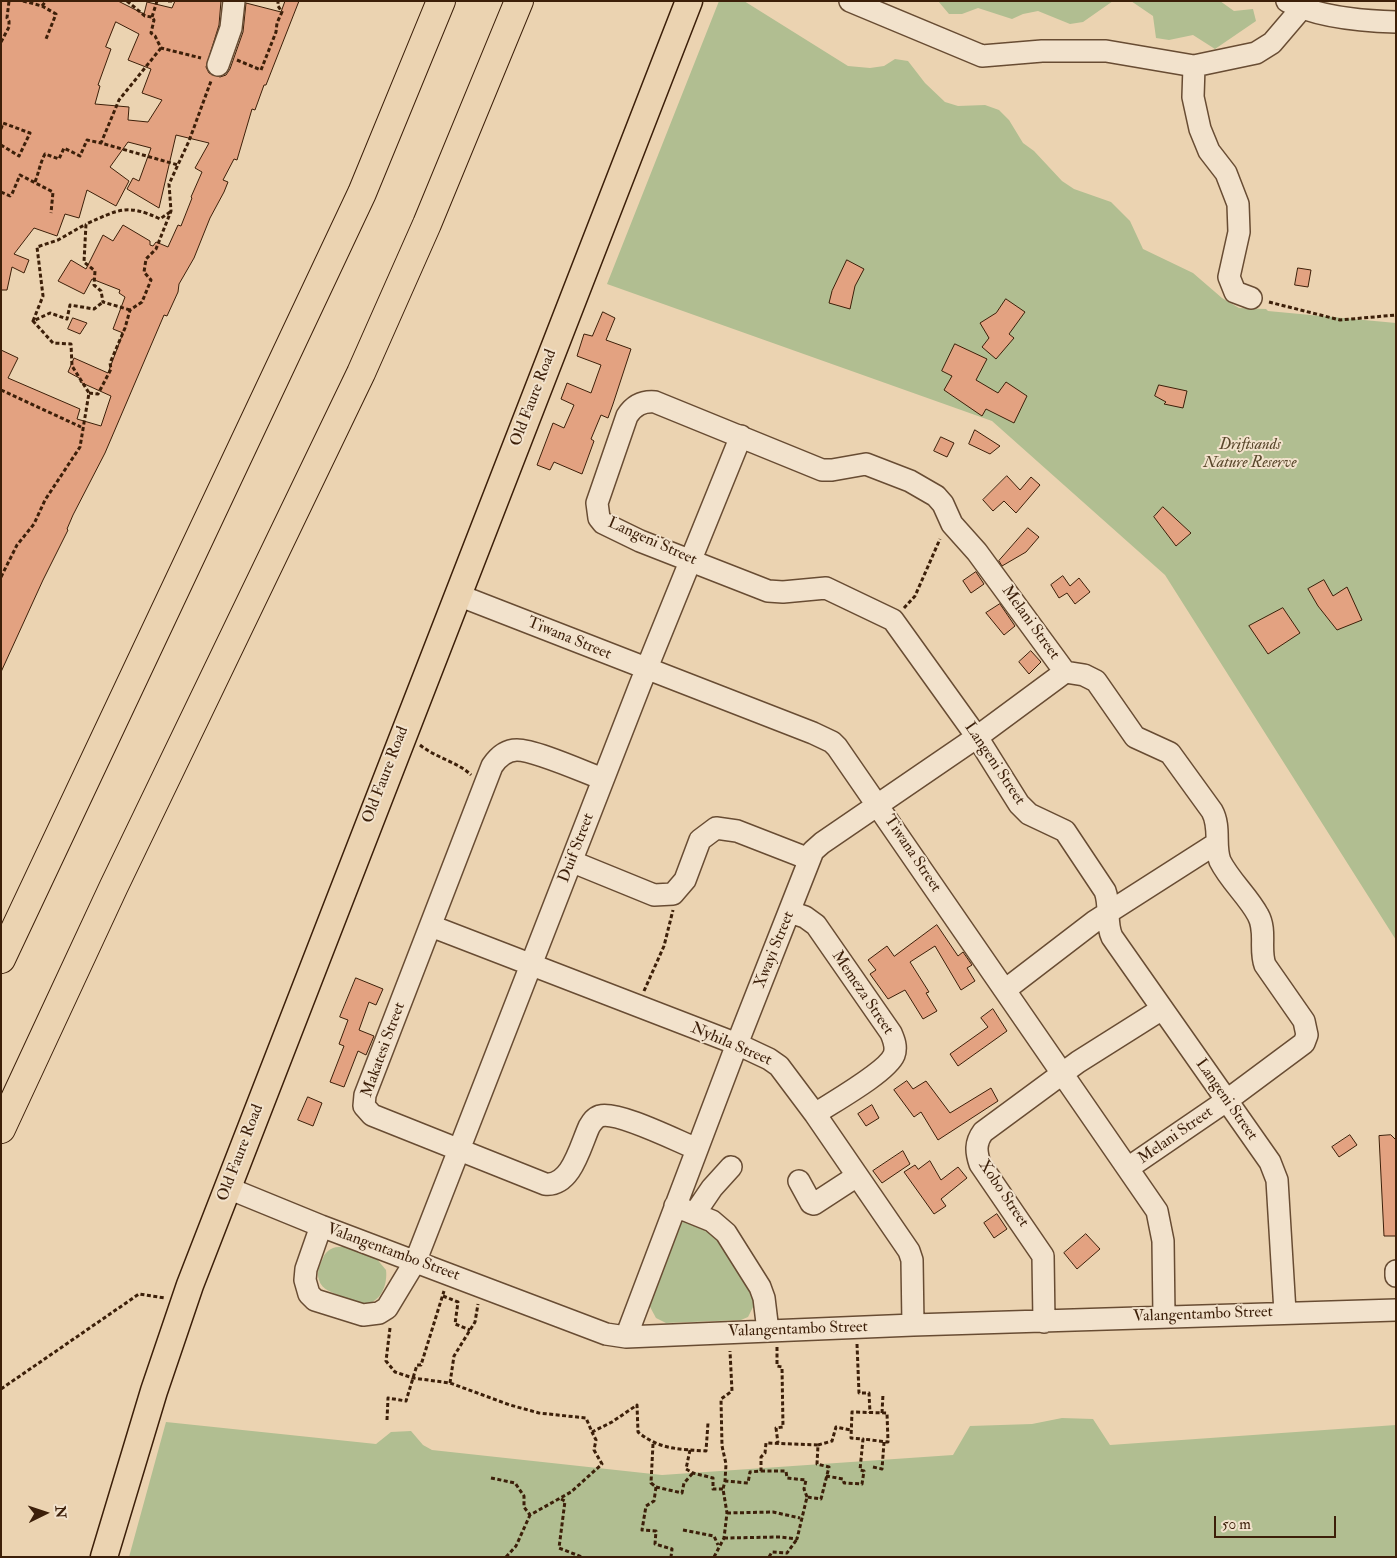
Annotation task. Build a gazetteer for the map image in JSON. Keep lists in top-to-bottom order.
{
  "streets": {
    "main road": ["Old Faure Road"],
    "street": [
      "Langeni Street",
      "Melani Street",
      "Tiwana Street",
      "Duif Street",
      "Xwayi Street",
      "Memeza Street",
      "Nyhila Street",
      "Makatesi Street",
      "Xobo Street",
      "Valangentambo Street"
    ]
  },
  "crossings": [
    ["Old Faure Road", "Tiwana Street"],
    ["Old Faure Road", "Valangentambo Street"],
    ["Langeni Street", "Melani Street"],
    ["Langeni Street", "Duif Street"],
    ["Langeni Street", "Xwayi Street"],
    ["Langeni Street", "Xobo Street"],
    ["Langeni Street", "Valangentambo Street"],
    ["Melani Street", "Tiwana Street"],
    ["Melani Street", "Duif Street"],
    ["Melani Street", "Xwayi Street"],
    ["Tiwana Street", "Duif Street"],
    ["Tiwana Street", "Xwayi Street"],
    ["Tiwana Street", "Xobo Street"],
    ["Tiwana Street", "Valangentambo Street"],
    ["Duif Street", "Nyhila Street"],
    ["Duif Street", "Makatesi Street"],
    ["Duif Street", "Valangentambo Street"],
    ["Xwayi Street", "Memeza Street"],
    ["Xwayi Street", "Nyhila Street"],
    ["Xwayi Street", "Makatesi Street"],
    ["Xwayi Street", "Valangentambo Street"],
    ["Memeza Street", "Nyhila Street"],
    ["Nyhila Street", "Makatesi Street"],
    ["Nyhila Street", "Valangentambo Street"],
    ["Xobo Street", "Valangentambo Street"]
  ],
  "parks": ["Driftsands Nature Reserve"],
  "scale_bar": "50 m",
  "north": "right"
}
